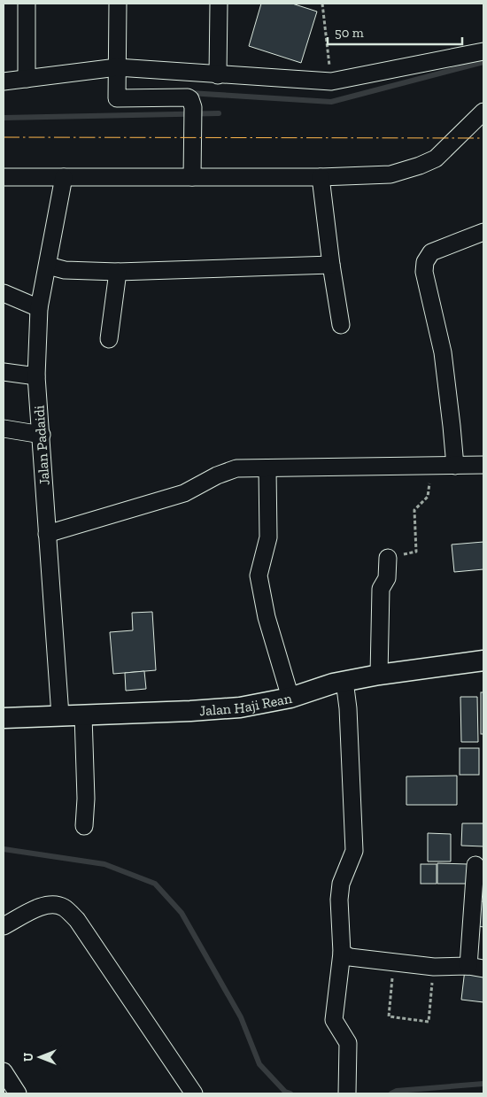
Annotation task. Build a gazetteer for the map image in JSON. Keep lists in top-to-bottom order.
{
  "streets": {
    "street": ["Jalan Padaidi", "Jalan Haji Rean"]
  },
  "crossings": [
    ["Jalan Padaidi", "Jalan Haji Rean"]
  ],
  "scale_bar": "50 m",
  "north": "left"
}
